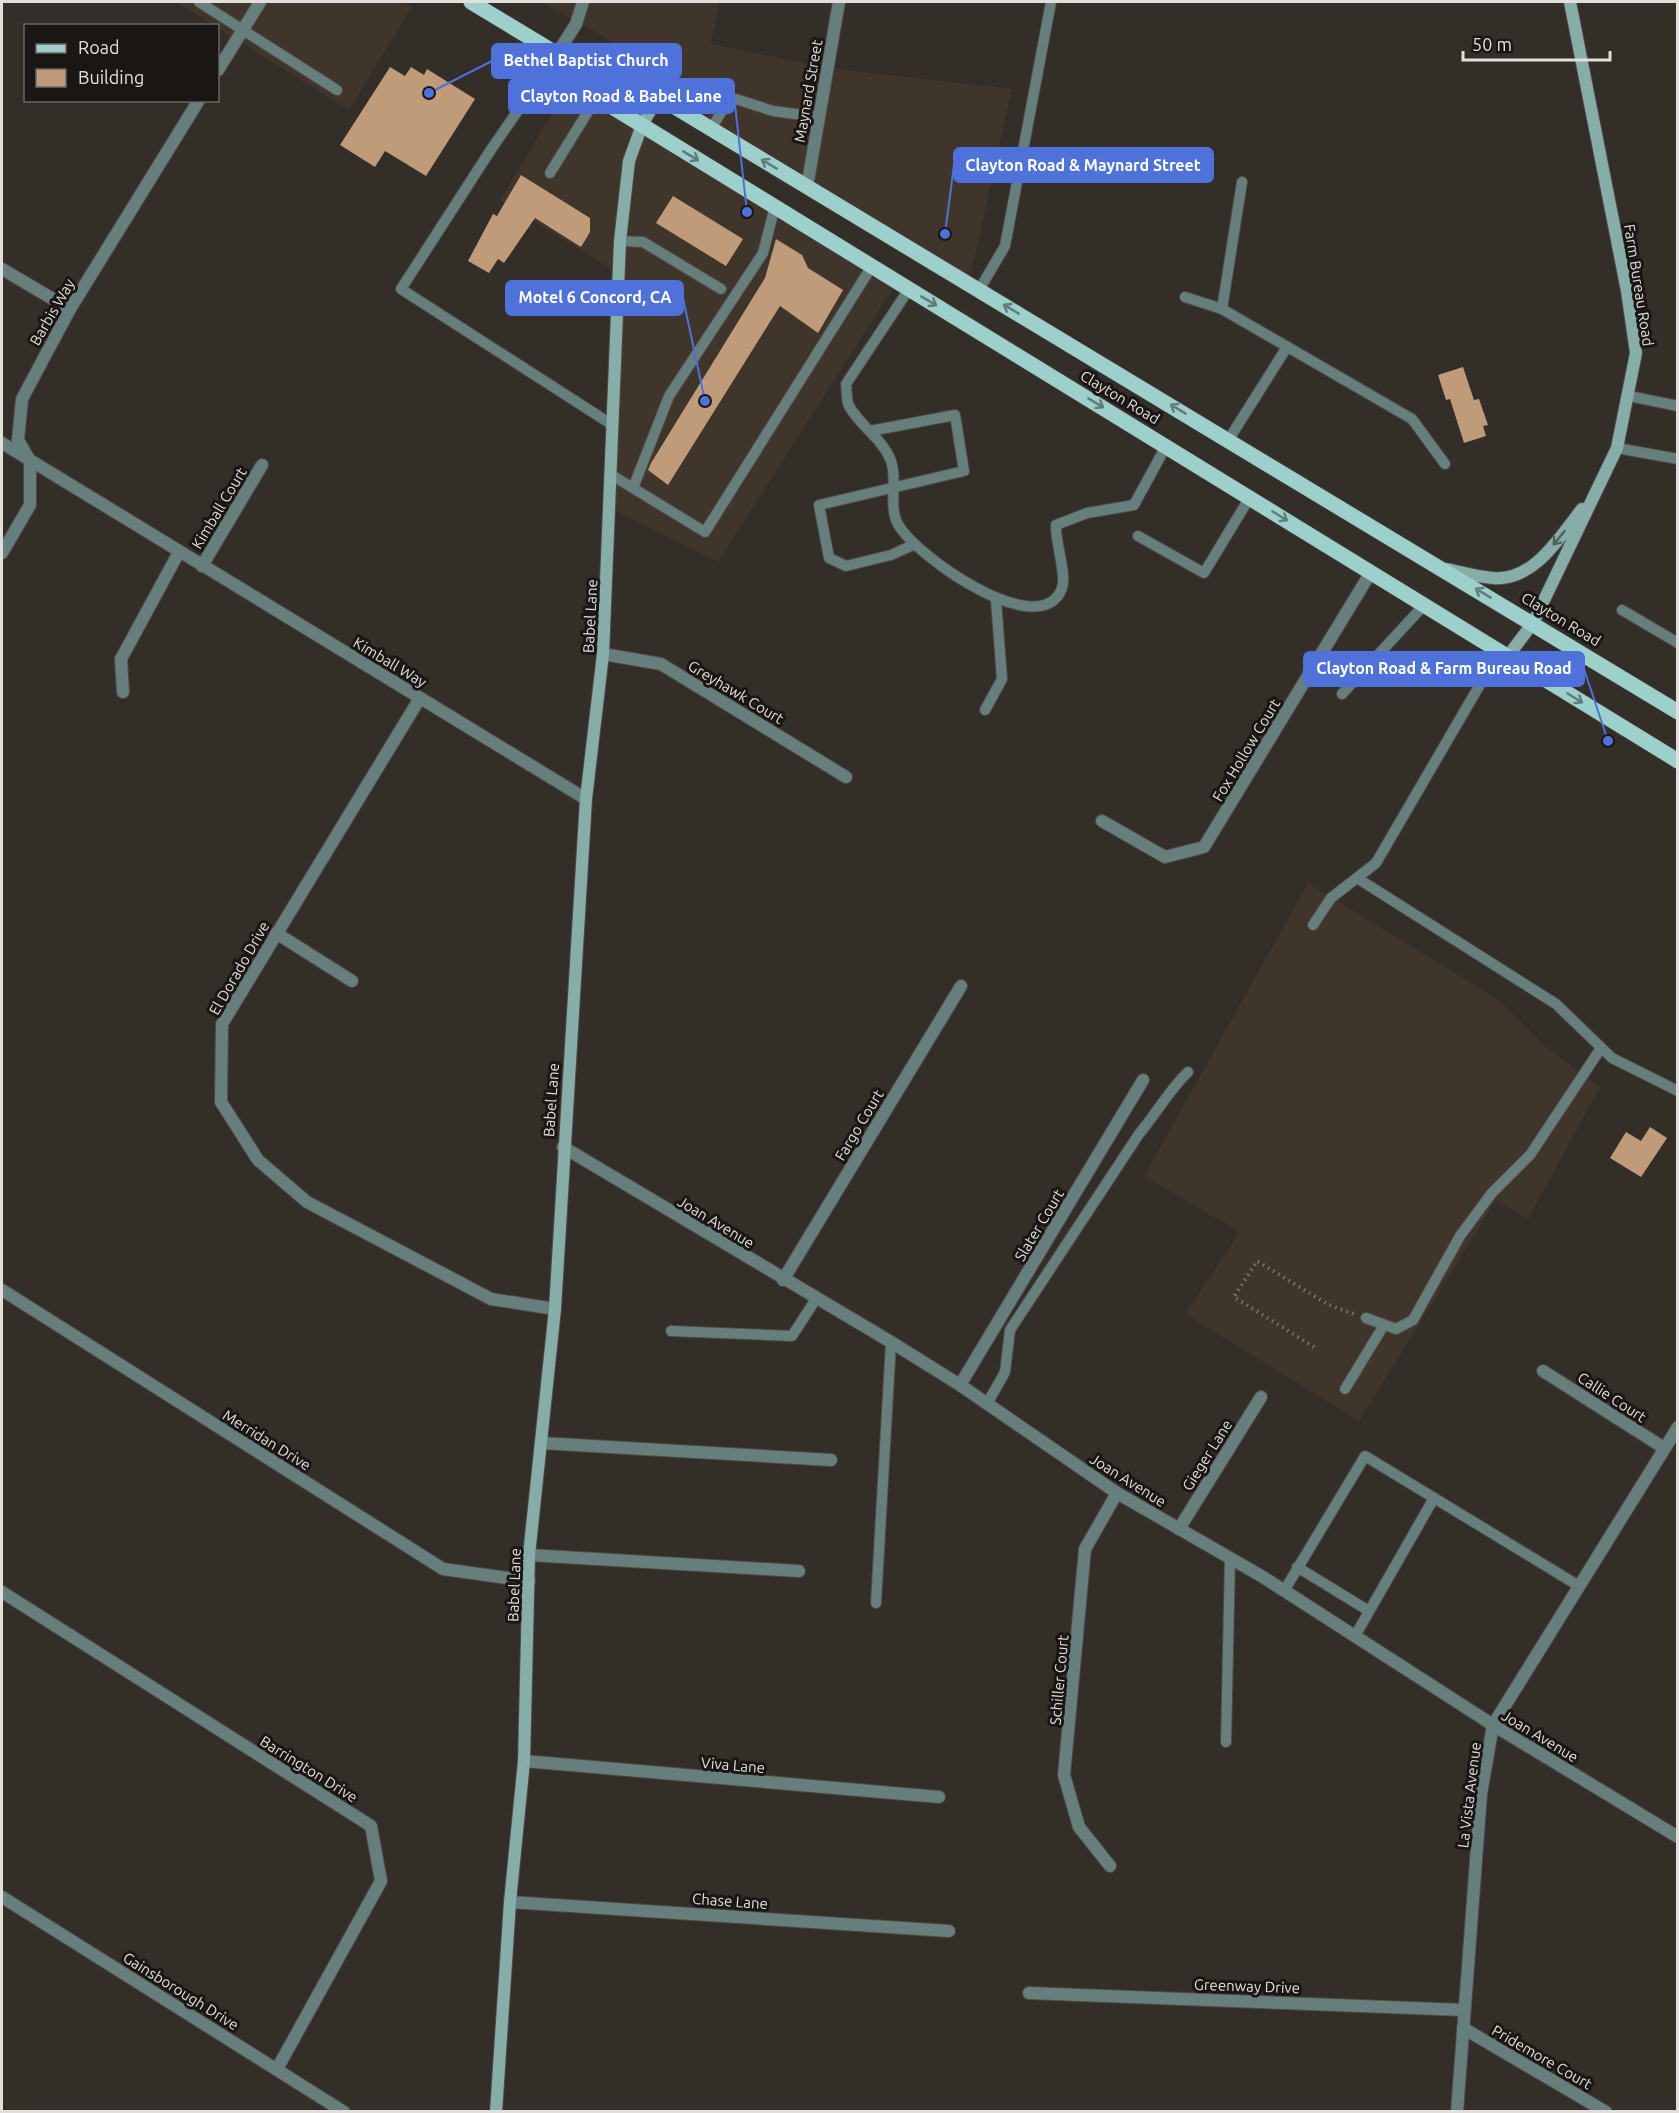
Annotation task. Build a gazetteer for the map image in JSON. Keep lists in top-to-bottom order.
{
  "streets": {
    "main road": ["Clayton Road"],
    "street": [
      "Maynard Street",
      "Farm Bureau Road",
      "Barbis Way",
      "Kimball Court",
      "Babel Lane",
      "Kimball Way",
      "Greyhawk Court",
      "Fox Hollow Court",
      "El Dorado Drive",
      "Fargo Court",
      "Joan Avenue",
      "Slater Court",
      "Callie Court",
      "Merridan Drive",
      "Gieger Lane",
      "Schiller Court",
      "Viva Lane",
      "Barrington Drive",
      "La Vista Avenue",
      "Chase Lane",
      "Greenway Drive",
      "Gainsborough Drive",
      "Pridemore Court"
    ]
  },
  "crossings": [
    ["Maynard Street", "Clayton Road"],
    ["Farm Bureau Road", "Clayton Road"],
    ["Barbis Way", "Kimball Way"],
    ["Clayton Road", "Babel Lane"],
    ["Clayton Road", "Fox Hollow Court"],
    ["Kimball Court", "Kimball Way"],
    ["Babel Lane", "Kimball Way"],
    ["Babel Lane", "Greyhawk Court"],
    ["Babel Lane", "El Dorado Drive"],
    ["Babel Lane", "Joan Avenue"],
    ["Babel Lane", "Merridan Drive"],
    ["Babel Lane", "Viva Lane"],
    ["Babel Lane", "Chase Lane"],
    ["Kimball Way", "El Dorado Drive"],
    ["Fargo Court", "Joan Avenue"],
    ["Joan Avenue", "Slater Court"],
    ["Joan Avenue", "Gieger Lane"],
    ["Joan Avenue", "Schiller Court"],
    ["Joan Avenue", "La Vista Avenue"],
    ["Callie Court", "La Vista Avenue"],
    ["Barrington Drive", "Gainsborough Drive"],
    ["La Vista Avenue", "Greenway Drive"],
    ["La Vista Avenue", "Pridemore Court"]
  ],
  "places": [
    "Bethel Baptist Church",
    "Clayton Road & Babel Lane",
    "Clayton Road & Maynard Street",
    "Motel 6 Concord, CA",
    "Clayton Road & Farm Bureau Road"
  ],
  "legend": ["Road", "Building"],
  "scale_bar": "50 m"
}
